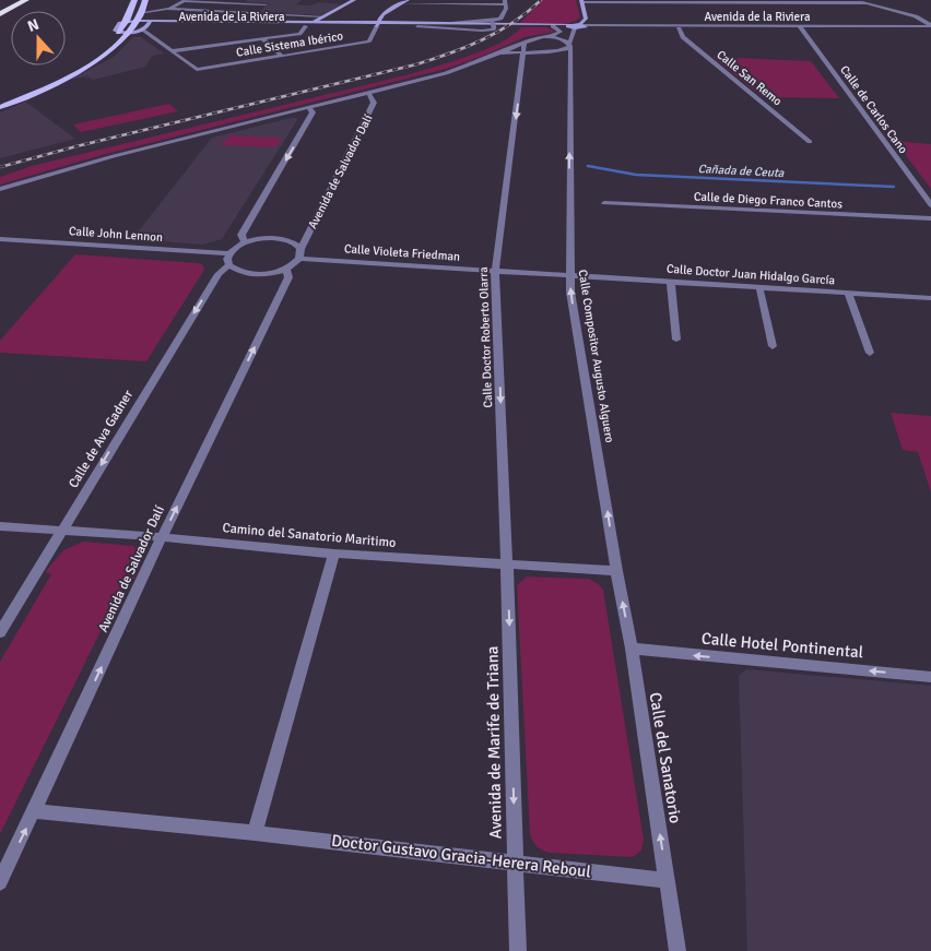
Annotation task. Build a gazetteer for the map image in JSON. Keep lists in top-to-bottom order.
{
  "streets": {
    "street": [
      "Avenida de la Riviera",
      "Calle Sistema Ibérico",
      "Calle San Remo",
      "Calle de Carlos Cano",
      "Avenida de Salvador Dalí",
      "Calle de Diego Franco Cantos",
      "Calle John Lennon",
      "Calle Violeta Friedman",
      "Calle Doctor Juan Hidalgo García",
      "Calle Doctor Roberto Olarra",
      "Calle Compositor Augusto Alguero",
      "Calle de Ava Gadner",
      "Camino del Sanatorio Maritimo",
      "Calle Hotel Pontinental",
      "Avenida de Marife de Triana",
      "Calle del Sanatorio",
      "Doctor Gustavo Gracia-Herera Reboul"
    ]
  },
  "crossings": [
    ["Avenida de la Riviera", "Calle Sistema Ibérico"],
    ["Avenida de la Riviera", "Calle San Remo"],
    ["Avenida de la Riviera", "Calle de Carlos Cano"],
    ["Avenida de la Riviera", "Calle Compositor Augusto Alguero"],
    ["Avenida de Salvador Dalí", "Camino del Sanatorio Maritimo"],
    ["Avenida de Salvador Dalí", "Doctor Gustavo Gracia-Herera Reboul"],
    ["Calle Violeta Friedman", "Calle Doctor Juan Hidalgo García"],
    ["Calle Violeta Friedman", "Calle Doctor Roberto Olarra"],
    ["Calle Violeta Friedman", "Calle Compositor Augusto Alguero"],
    ["Calle Doctor Juan Hidalgo García", "Calle Compositor Augusto Alguero"],
    ["Calle Doctor Roberto Olarra", "Camino del Sanatorio Maritimo"],
    ["Calle Doctor Roberto Olarra", "Avenida de Marife de Triana"],
    ["Calle Compositor Augusto Alguero", "Camino del Sanatorio Maritimo"],
    ["Calle Compositor Augusto Alguero", "Calle del Sanatorio"],
    ["Calle de Ava Gadner", "Camino del Sanatorio Maritimo"],
    ["Camino del Sanatorio Maritimo", "Avenida de Marife de Triana"],
    ["Camino del Sanatorio Maritimo", "Calle del Sanatorio"],
    ["Calle Hotel Pontinental", "Calle del Sanatorio"],
    ["Avenida de Marife de Triana", "Doctor Gustavo Gracia-Herera Reboul"],
    ["Calle del Sanatorio", "Doctor Gustavo Gracia-Herera Reboul"]
  ],
  "one_way": [
    "Avenida de Salvador Dalí",
    "Calle Doctor Roberto Olarra",
    "Calle Compositor Augusto Alguero",
    "Calle de Ava Gadner",
    "Calle Hotel Pontinental",
    "Avenida de Marife de Triana",
    "Calle del Sanatorio"
  ],
  "water": ["Cañada de Ceuta"],
  "north": "top"
}
